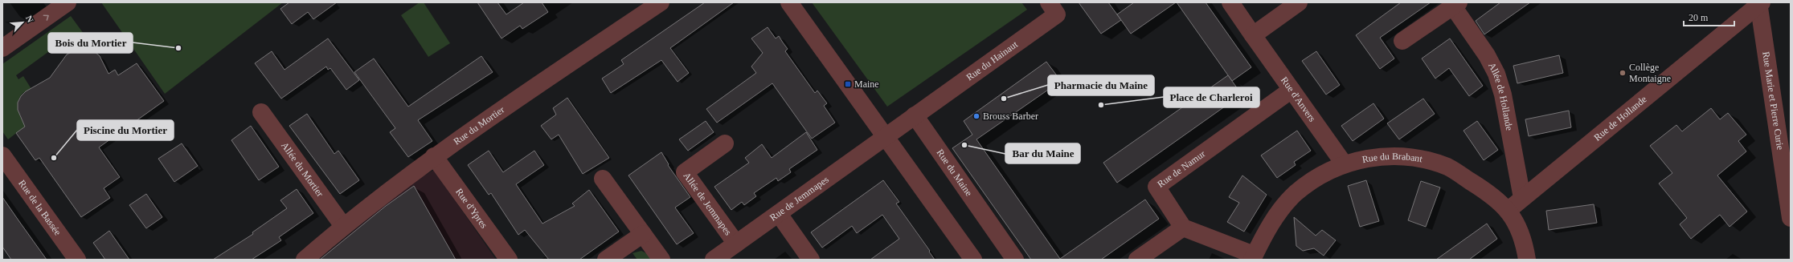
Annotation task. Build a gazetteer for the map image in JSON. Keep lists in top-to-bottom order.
{
  "streets": {
    "street": [
      "Rue du Hainaut",
      "Allée de Hollande",
      "Rue d'Anvers",
      "Rue Marie et Pierre Curie",
      "Rue de Hollande",
      "Rue du Mortier",
      "Rue du Brabant",
      "Allée du Mortier",
      "Rue de Namur",
      "Rue du Maine",
      "Rue de Jemmapes",
      "Allée de Jemmapes",
      "Rue de la Bassée",
      "Rue d'Ypres"
    ]
  },
  "crossings": [
    ["Rue du Hainaut", "Rue du Maine"],
    ["Allée de Hollande", "Rue de Hollande"],
    ["Rue d'Anvers", "Rue du Brabant"],
    ["Rue d'Anvers", "Rue de Namur"],
    ["Rue Marie et Pierre Curie", "Rue de Hollande"],
    ["Rue de Hollande", "Rue du Brabant"],
    ["Rue du Mortier", "Allée du Mortier"],
    ["Rue du Mortier", "Rue d'Ypres"],
    ["Rue de Jemmapes", "Allée de Jemmapes"]
  ],
  "places": {
    "other": [
      "Bois du Mortier",
      "Collège Montaigne",
      "Pharmacie du Maine",
      "Place de Charleroi",
      "Brouss Barber",
      "Bar du Maine",
      "Piscine du Mortier"
    ],
    "transit": ["Maine"]
  },
  "scale_bar": "20 m",
  "north": "top right"
}
